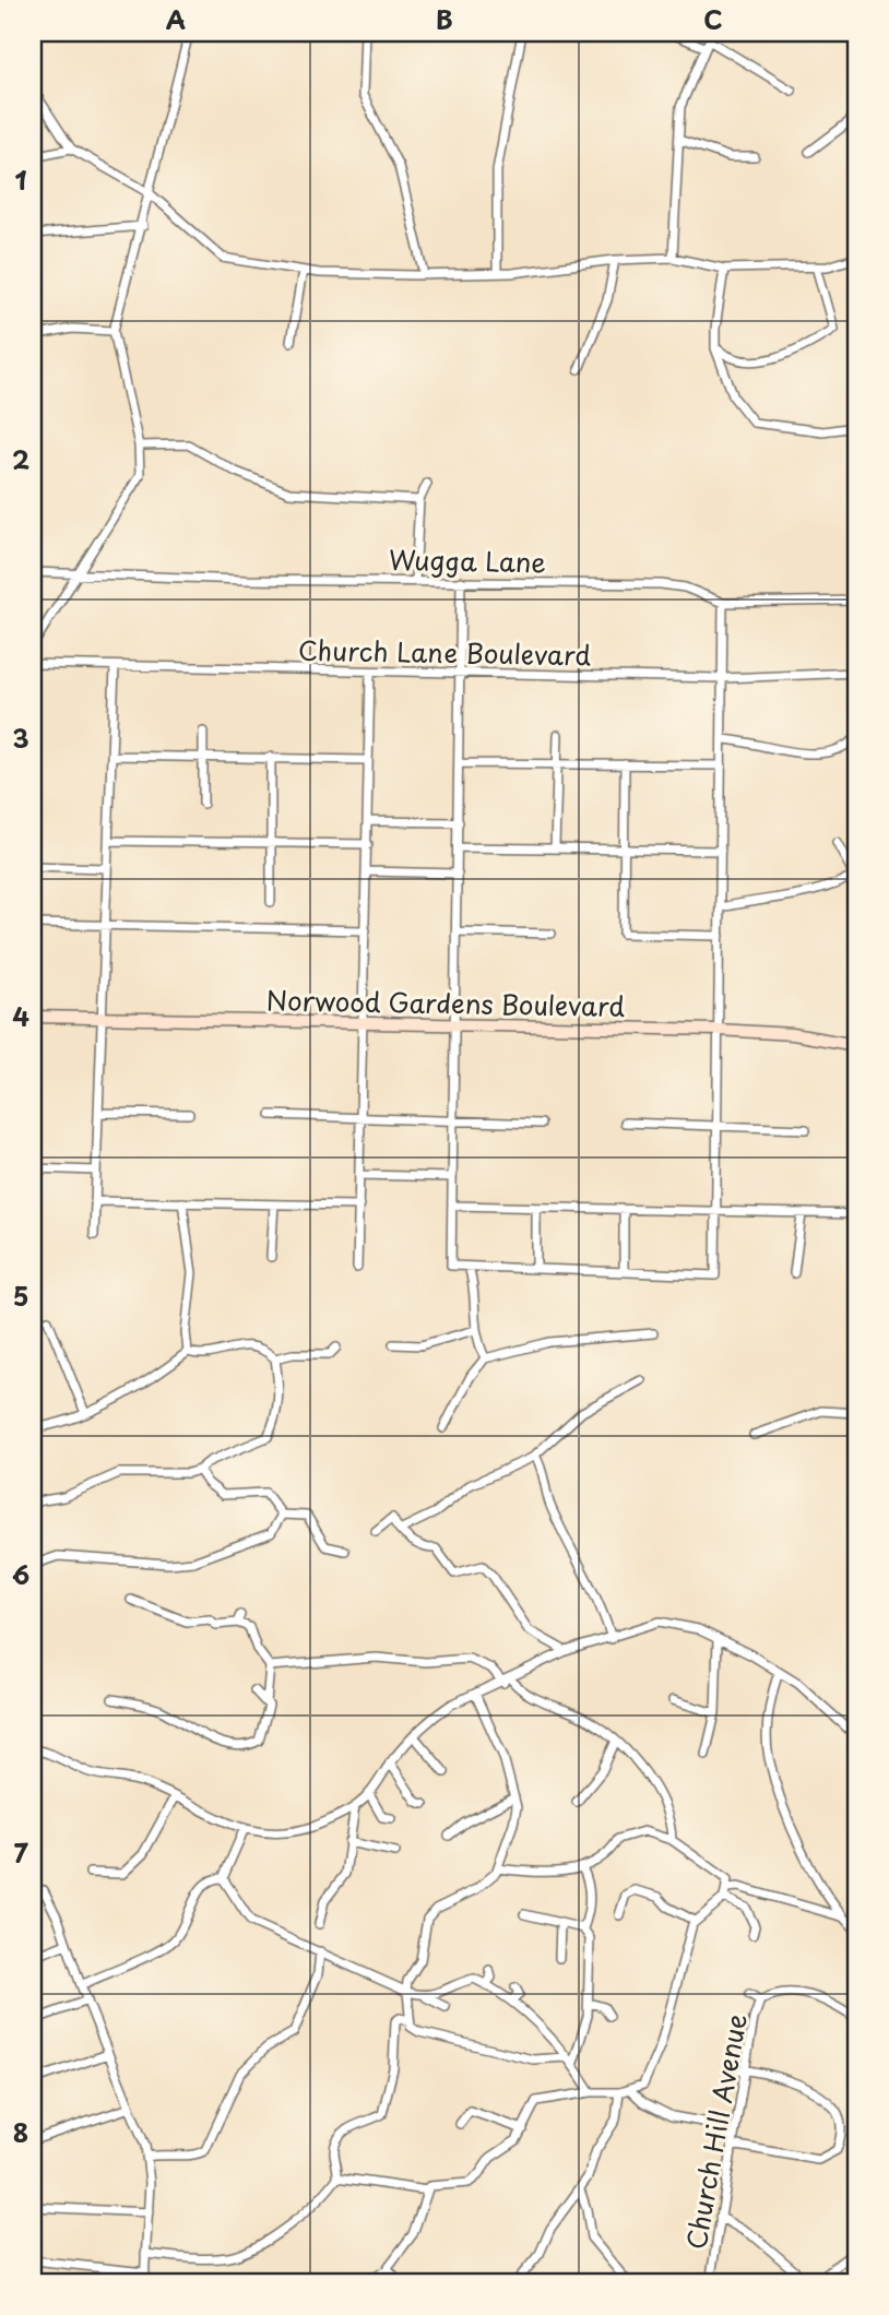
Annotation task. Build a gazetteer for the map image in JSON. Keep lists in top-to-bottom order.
{
  "streets": {
    "street": [
      "Wugga Lane",
      "Church Lane Boulevard",
      "Norwood Gardens Boulevard",
      "Church Hill Avenue"
    ]
  },
  "grid": {
    "columns": ["A", "B", "C"],
    "rows": [
      "1",
      "2",
      "3",
      "4",
      "5",
      "6",
      "7",
      "8"
    ]
  }
}
